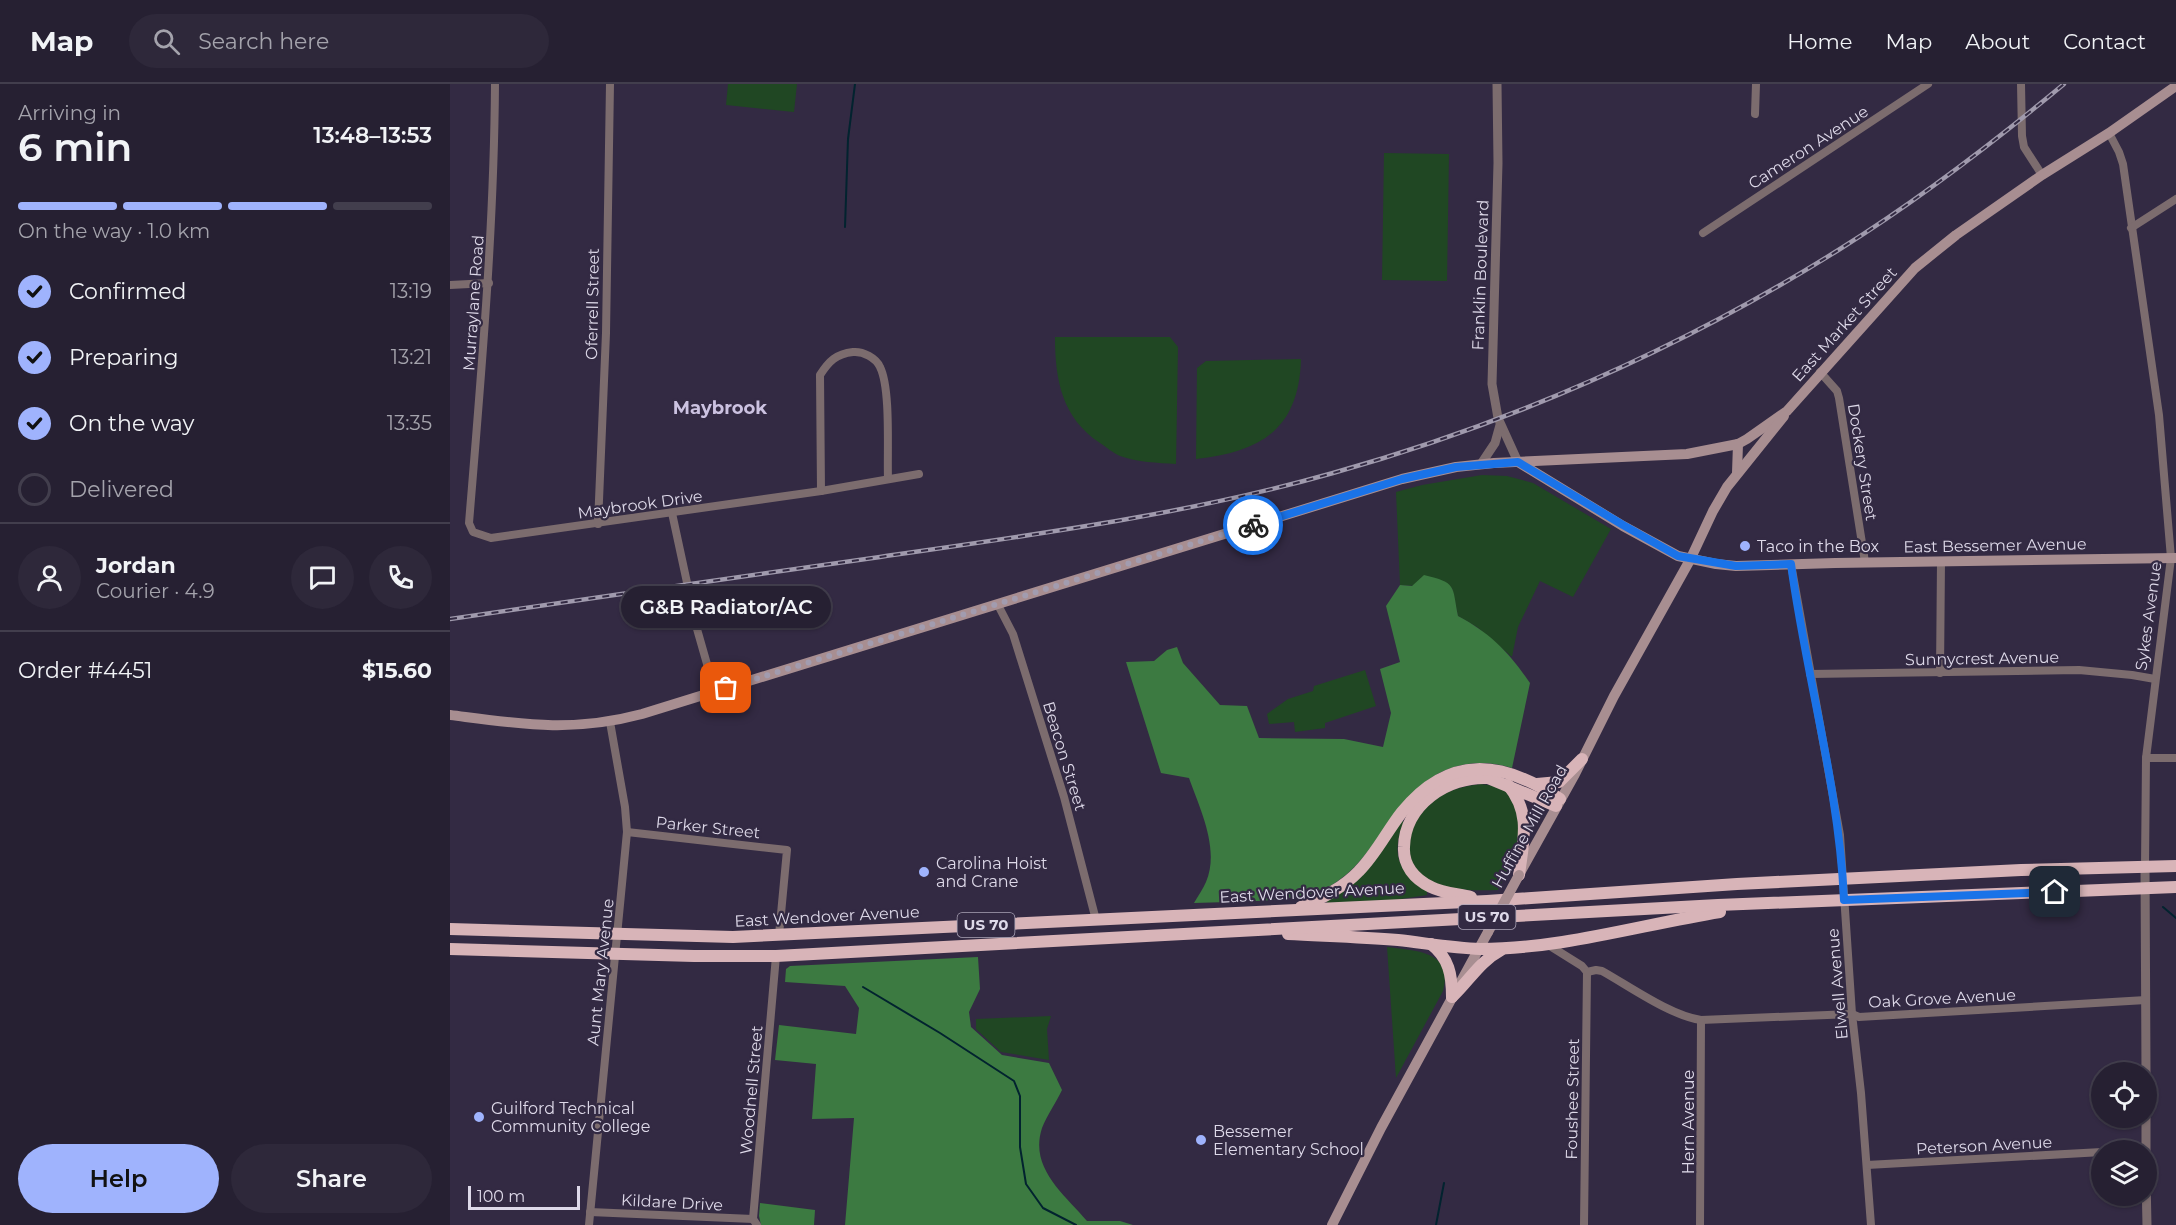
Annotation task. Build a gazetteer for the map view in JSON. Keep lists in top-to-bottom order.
{
  "streets": {
    "highway": ["East Wendover Avenue", "US 70"],
    "main road": ["East Market Street", "East Bessemer Avenue", "Huffine Mill Road"],
    "street": [
      "Cameron Avenue",
      "Franklin Boulevard",
      "Murraylane Road",
      "Oferrell Street",
      "Dockery Street",
      "Maybrook Drive",
      "Sykes Avenue",
      "Sunnycrest Avenue",
      "Beacon Street",
      "Parker Street",
      "Aunt Mary Avenue",
      "Elwell Avenue",
      "Oak Grove Avenue",
      "Woodnell Street",
      "Foushee Street",
      "Hern Avenue",
      "Peterson Avenue",
      "Kildare Drive"
    ]
  },
  "crossings": [
    ["Franklin Boulevard", "East Market Street"],
    ["Franklin Boulevard", "East Bessemer Avenue"],
    ["Murraylane Road", "Maybrook Drive"],
    ["Oferrell Street", "Maybrook Drive"],
    ["East Market Street", "Dockery Street"],
    ["East Market Street", "East Bessemer Avenue"],
    ["East Market Street", "Sykes Avenue"],
    ["East Market Street", "Beacon Street"],
    ["East Market Street", "Huffine Mill Road"],
    ["East Market Street", "Aunt Mary Avenue"],
    ["Dockery Street", "East Bessemer Avenue"],
    ["East Bessemer Avenue", "Sykes Avenue"],
    ["East Bessemer Avenue", "Huffine Mill Road"],
    ["East Bessemer Avenue", "Elwell Avenue"],
    ["Sykes Avenue", "Sunnycrest Avenue"],
    ["Sykes Avenue", "East Wendover Avenue"],
    ["Sykes Avenue", "Oak Grove Avenue"],
    ["Sunnycrest Avenue", "Elwell Avenue"],
    ["Beacon Street", "East Wendover Avenue"],
    ["Parker Street", "East Wendover Avenue"],
    ["Parker Street", "Aunt Mary Avenue"],
    ["East Wendover Avenue", "Aunt Mary Avenue"],
    ["East Wendover Avenue", "Elwell Avenue"],
    ["East Wendover Avenue", "Woodnell Street"],
    ["Aunt Mary Avenue", "Kildare Drive"],
    ["Elwell Avenue", "Oak Grove Avenue"],
    ["Elwell Avenue", "Peterson Avenue"],
    ["Oak Grove Avenue", "Foushee Street"],
    ["Oak Grove Avenue", "Hern Avenue"],
    ["Woodnell Street", "Kildare Drive"]
  ],
  "districts": ["Maybrook"],
  "places": [
    "Taco in the Box",
    "G&B Radiator/AC",
    "Carolina Hoist and Crane",
    "Guilford Technical Community College",
    "Bessemer Elementary School"
  ],
  "scale_bar": "100 m",
  "page": {
    "header": "Map",
    "search": "Search here",
    "nav": [
      "Home",
      "Map",
      "About",
      "Contact"
    ],
    "heading": ["6 min", "Arriving in", "13:48–13:53"],
    "panel": [
      "Jordan",
      "Courier · 4.9",
      "Order #4451",
      "$15.60"
    ],
    "bar": "On the way · 1.0 km",
    "list": [
      ["Confirmed", "13:19"],
      ["Preparing", "13:21"],
      ["On the way", "13:35"],
      "Delivered"
    ],
    "bubble": "G&B Radiator/AC",
    "buttons": ["Help", "Share"],
    "scale": "100 m"
  }
}
